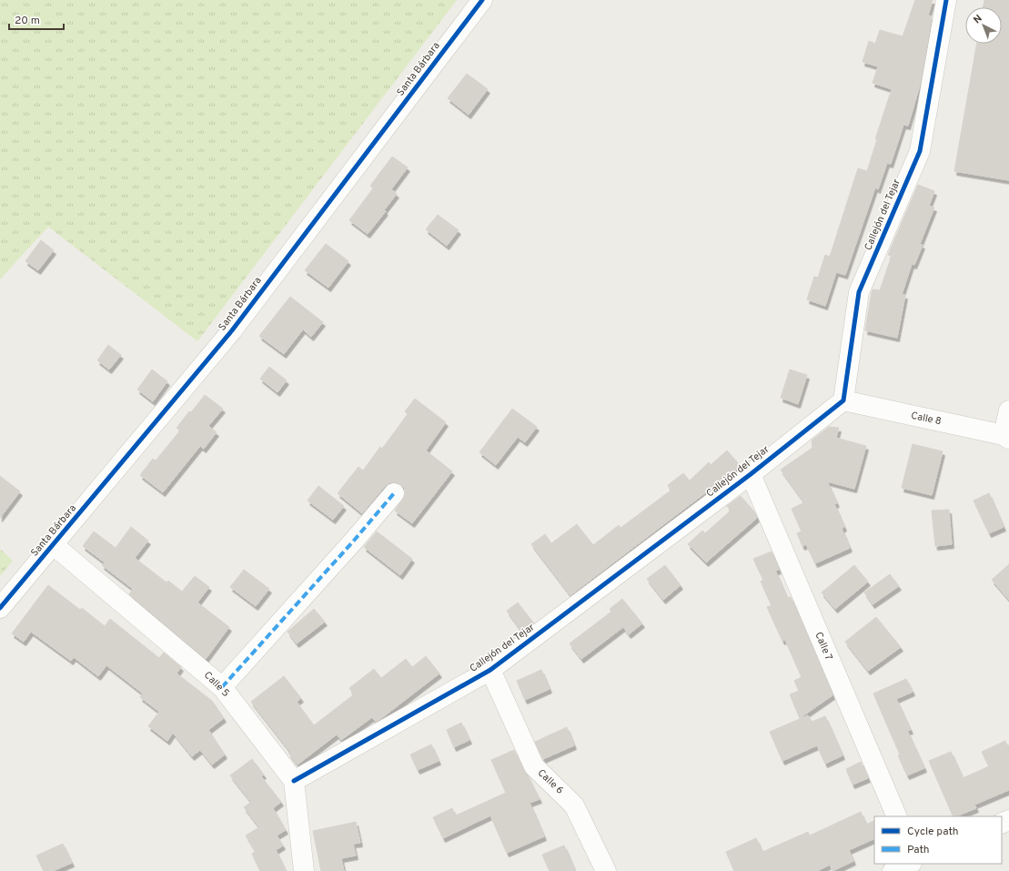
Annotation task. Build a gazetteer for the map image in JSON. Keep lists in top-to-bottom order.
{
  "streets": {
    "street": [
      "Santa Bárbara",
      "Callejón del Tejar",
      "Calle 8",
      "Calle 7",
      "Calle 5",
      "Calle 6"
    ]
  },
  "crossings": [
    ["Santa Bárbara", "Calle 5"],
    ["Callejón del Tejar", "Calle 8"],
    ["Callejón del Tejar", "Calle 7"],
    ["Callejón del Tejar", "Calle 5"],
    ["Callejón del Tejar", "Calle 6"]
  ],
  "legend": ["Cycle path", "Path"],
  "scale_bar": "20 m",
  "north": "top left"
}
